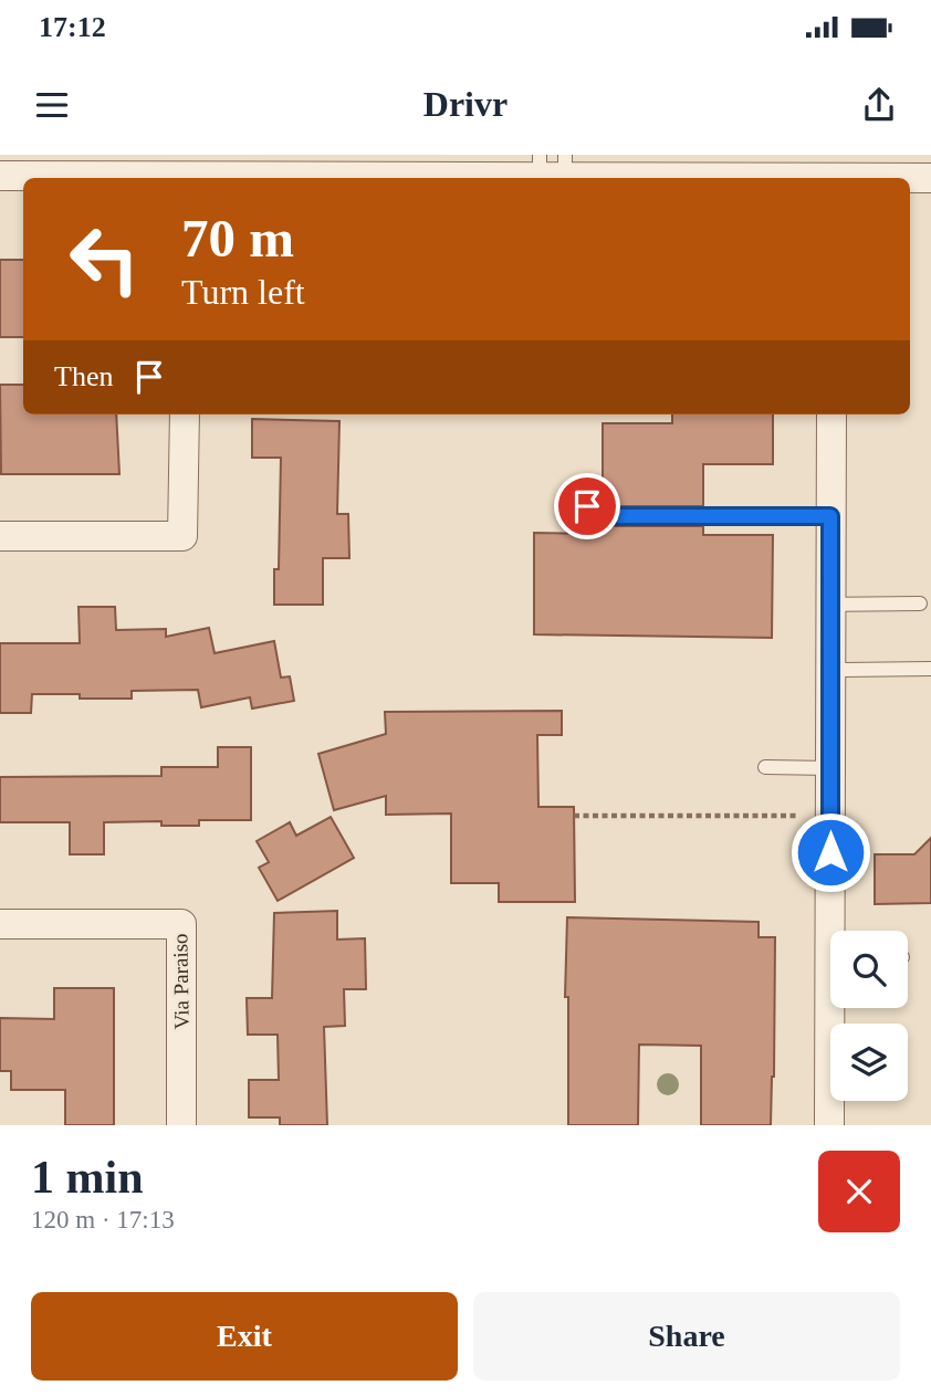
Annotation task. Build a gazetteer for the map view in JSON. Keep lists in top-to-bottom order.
{
  "streets": {
    "street": ["Via Paraiso"]
  },
  "page": {
    "status": "17:12",
    "header": "Drivr",
    "turn": ["70 m", "Turn left"],
    "then": "Then",
    "heading": ["1 min", "120 m · 17:13"],
    "buttons": ["Exit", "Share"]
  }
}
